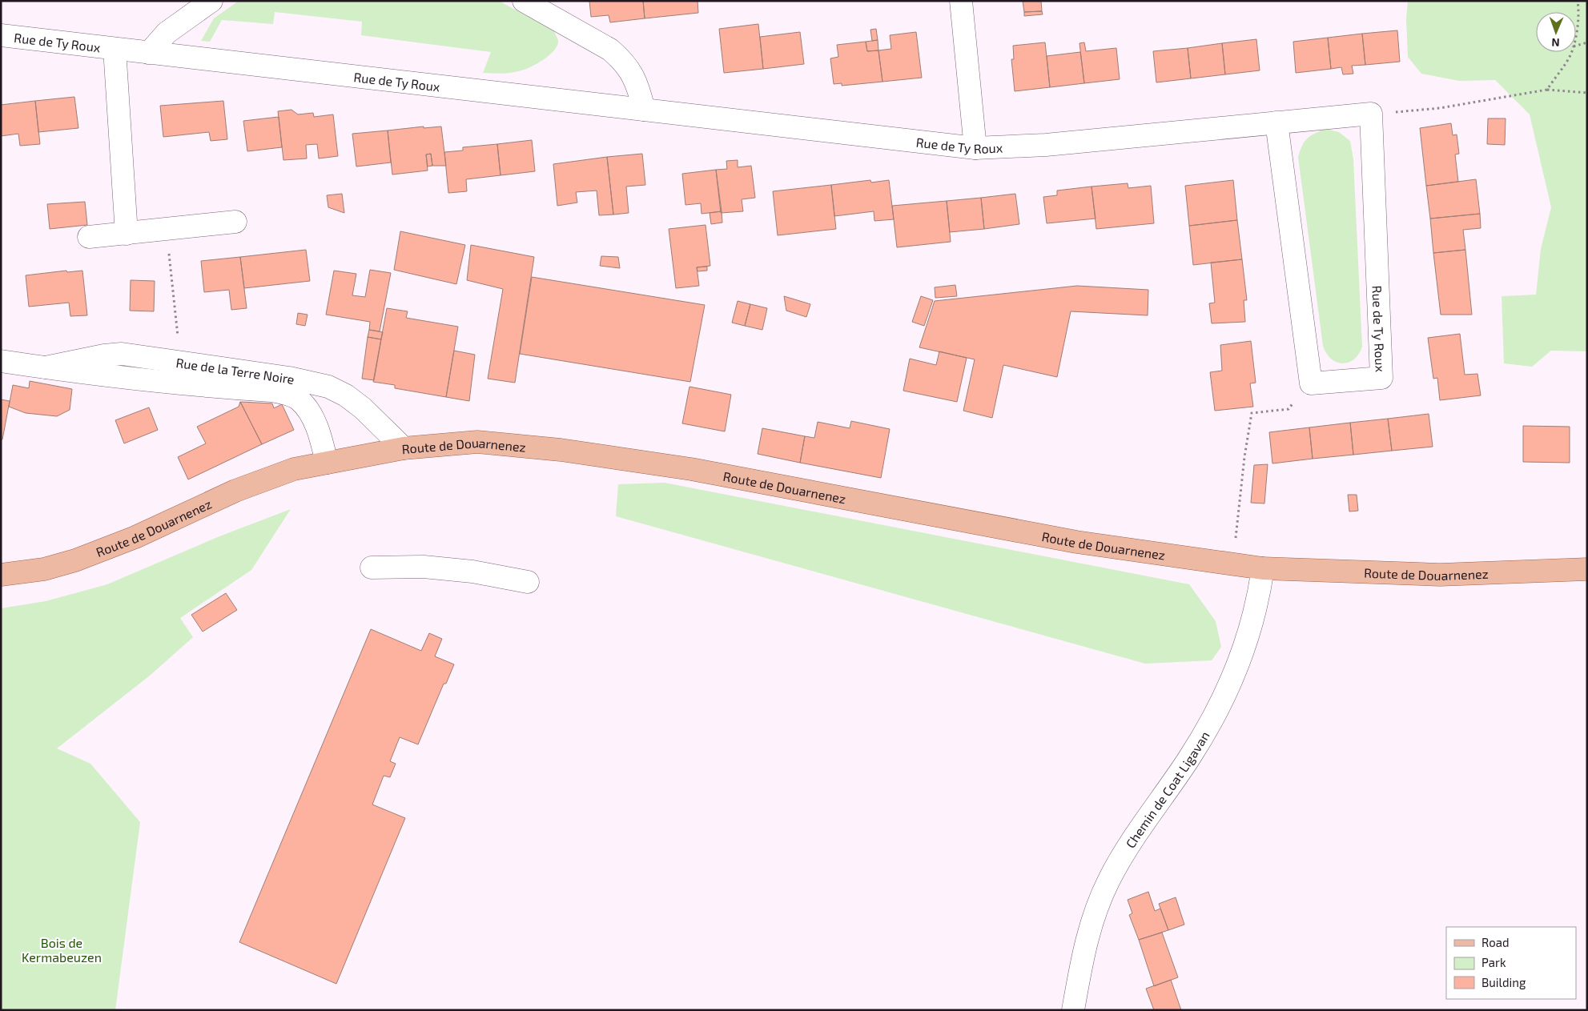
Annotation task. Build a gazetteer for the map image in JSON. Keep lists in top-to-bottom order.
{
  "streets": {
    "main road": ["Route de Douarnenez"],
    "street": ["Rue de Ty Roux", "Rue de la Terre Noire", "Chemin de Coat Ligavan"]
  },
  "crossings": [
    ["Rue de la Terre Noire", "Route de Douarnenez"],
    ["Route de Douarnenez", "Chemin de Coat Ligavan"]
  ],
  "parks": ["Bois de Kermabeuzen"],
  "legend": ["Road", "Park", "Building"],
  "north": "bottom"
}
